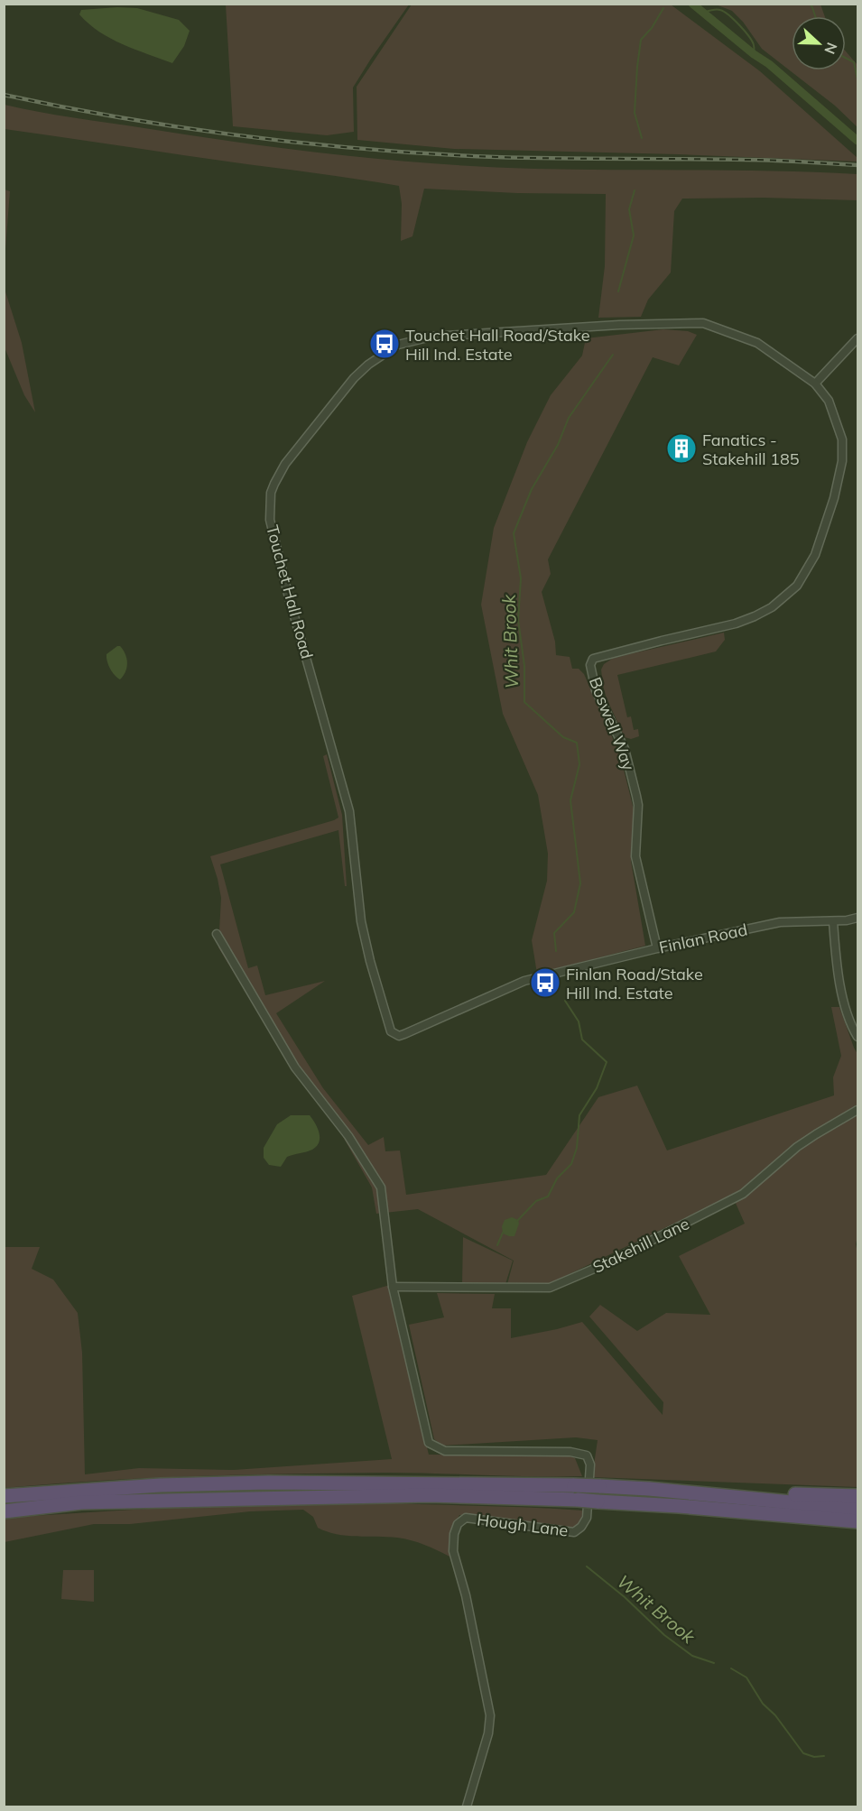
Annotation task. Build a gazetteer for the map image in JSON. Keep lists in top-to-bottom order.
{
  "streets": {
    "street": [
      "Touchet Hall Road",
      "Boswell Way",
      "Finlan Road",
      "Stakehill Lane",
      "Hough Lane"
    ]
  },
  "crossings": [
    ["Touchet Hall Road", "Boswell Way"],
    ["Touchet Hall Road", "Finlan Road"],
    ["Boswell Way", "Finlan Road"],
    ["Stakehill Lane", "Hough Lane"]
  ],
  "water": ["Whit Brook"],
  "places": {
    "bus stop": ["Touchet Hall Road/Stake Hill Ind. Estate", "Finlan Road/Stake Hill Ind. Estate"],
    "building": ["Fanatics - Stakehill 185"]
  },
  "north": "right"
}
